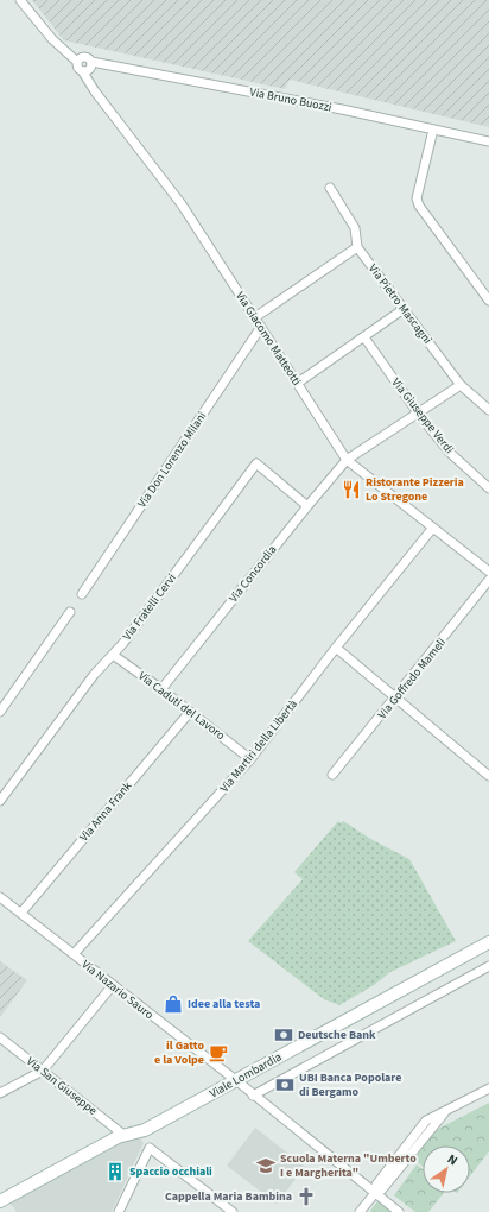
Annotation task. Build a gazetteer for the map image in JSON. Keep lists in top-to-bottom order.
{
  "streets": {
    "main road": ["Viale Lombardia"],
    "street": [
      "Via Bruno Buozzi",
      "Via Pietro Mascagni",
      "Via Giacomo Matteotti",
      "Via Giuseppe Verdi",
      "Via Don Lorenzo Milani",
      "Via Concordia",
      "Via Fratelli Cervi",
      "Via Goffredo Mameli",
      "Via Caduti del Lavoro",
      "Via Martiri della Libertà",
      "Via Anna Frank",
      "Via Nazario Sauro",
      "Via San Giuseppe"
    ]
  },
  "crossings": [
    ["Via Bruno Buozzi", "Via Giacomo Matteotti"],
    ["Via Pietro Mascagni", "Via Concordia"],
    ["Via Giacomo Matteotti", "Via Don Lorenzo Milani"],
    ["Via Giacomo Matteotti", "Via Concordia"],
    ["Via Giacomo Matteotti", "Via Martiri della Libertà"],
    ["Via Giuseppe Verdi", "Via Concordia"],
    ["Via Concordia", "Via Fratelli Cervi"],
    ["Via Concordia", "Via Caduti del Lavoro"],
    ["Via Fratelli Cervi", "Via Caduti del Lavoro"],
    ["Via Caduti del Lavoro", "Via Martiri della Libertà"],
    ["Via Caduti del Lavoro", "Via Anna Frank"],
    ["Via Martiri della Libertà", "Via Nazario Sauro"],
    ["Via Anna Frank", "Via Nazario Sauro"],
    ["Via Nazario Sauro", "Viale Lombardia"],
    ["Viale Lombardia", "Via San Giuseppe"]
  ],
  "places": {
    "restaurant": ["Ristorante Pizzeria Lo Stregone"],
    "shop": ["Idee alla testa"],
    "bank": ["Deutsche Bank", "UBI Banca Popolare di Bergamo"],
    "cafe": ["il Gatto e la Volpe"],
    "school or university": ["Scuola Materna \"Umberto I e Margherita\""],
    "building": ["Spaccio occhiali"],
    "church": ["Cappella Maria Bambina"]
  },
  "north": "top right"
}
